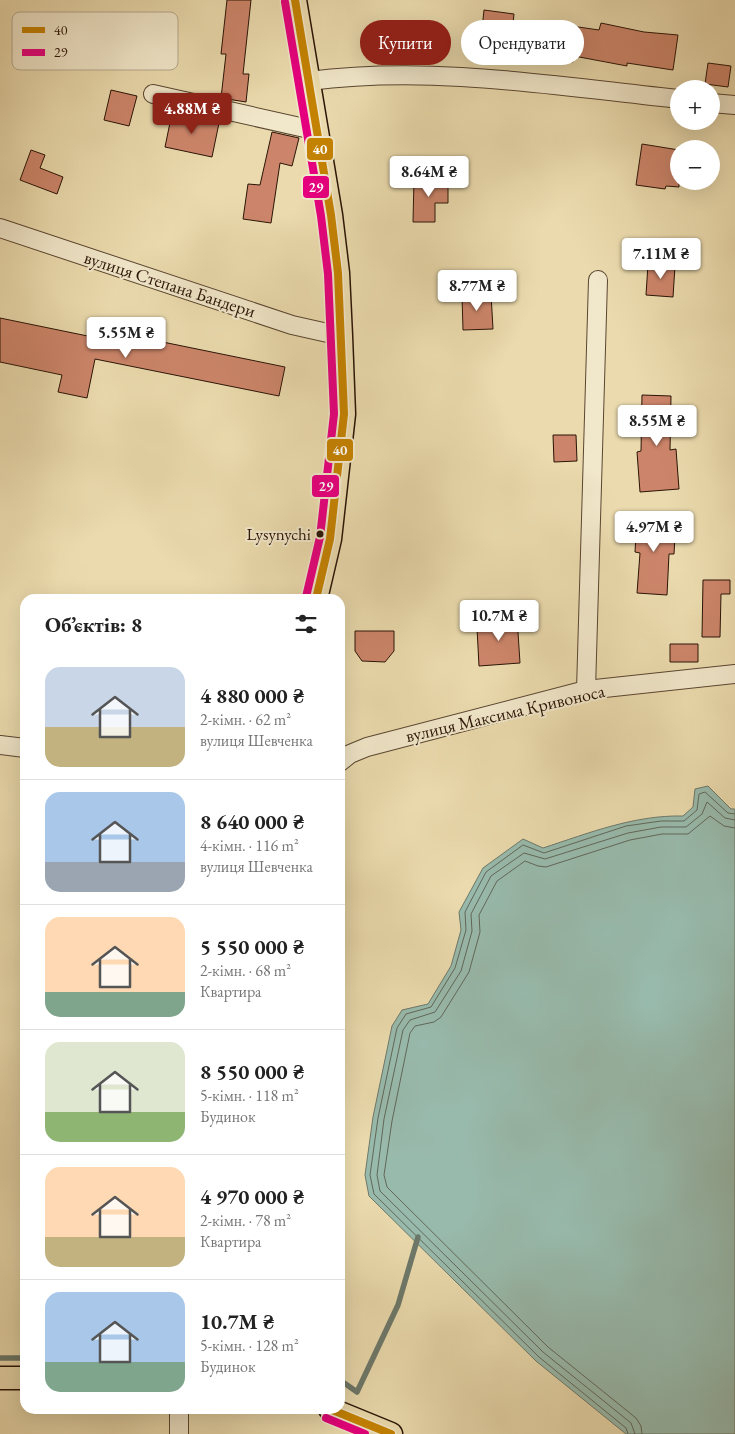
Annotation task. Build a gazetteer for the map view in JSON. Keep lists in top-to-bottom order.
{
  "streets": {
    "street": ["вулиця Степана Бандери", "вулиця Максима Кривоноса"]
  },
  "places": ["Lysynychi"],
  "lines": ["transit line 40", "transit line 29"],
  "legend": ["40", "29"],
  "page": {
    "chip": ["Купити", "Орендувати"],
    "map_buttons": ["+", "−"],
    "price": [
      "4.88M ₴",
      "8.64M ₴",
      "7.11M ₴",
      "8.77M ₴",
      "5.55M ₴",
      "8.55M ₴",
      "4.97M ₴",
      "10.7M ₴"
    ],
    "heading": "Об’єктів: 8",
    "list": [
      {
        "name": "4 880 000 ₴",
        "note": "2-кімн. · 62 m² · вулиця Шевченка"
      },
      {
        "name": "8 640 000 ₴",
        "note": "4-кімн. · 116 m² · вулиця Шевченка"
      },
      {
        "name": "5 550 000 ₴",
        "note": "2-кімн. · 68 m² · Квартира"
      },
      {
        "name": "8 550 000 ₴",
        "note": "5-кімн. · 118 m² · Будинок"
      },
      {
        "name": "4 970 000 ₴",
        "note": "2-кімн. · 78 m² · Квартира"
      },
      {
        "name": "10.7M ₴",
        "note": "5-кімн. · 128 m² · Будинок"
      }
    ]
  }
}
